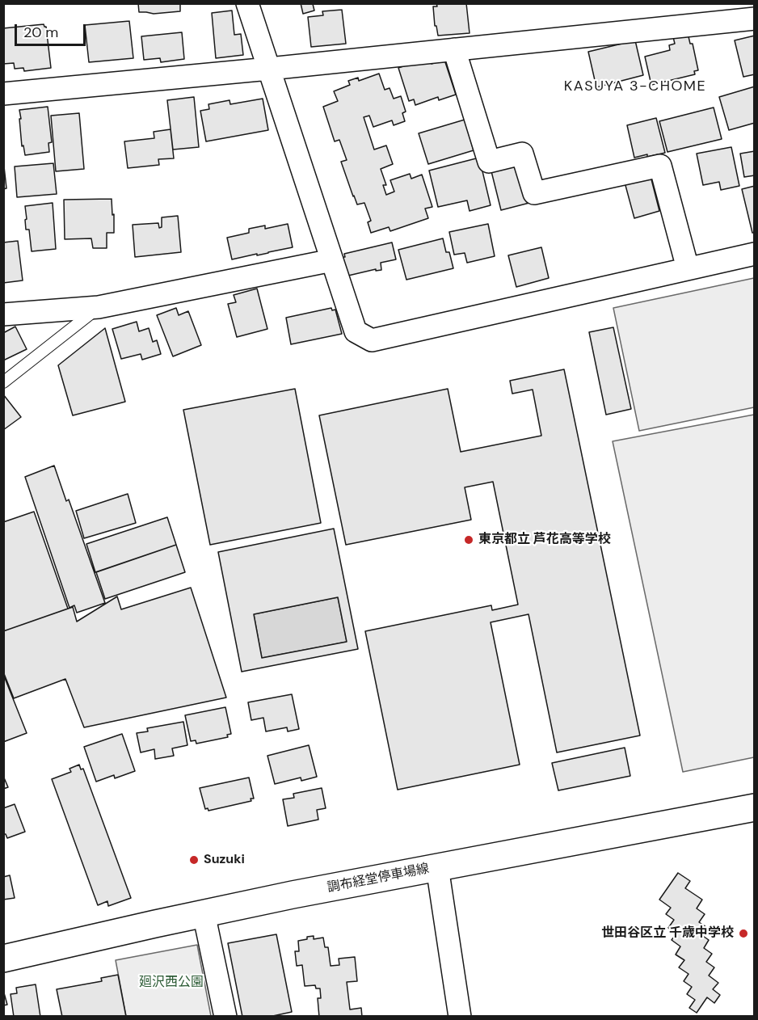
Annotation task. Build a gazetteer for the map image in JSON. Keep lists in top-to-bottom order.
{
  "streets": {
    "main road": ["調布経堂停車場線"]
  },
  "districts": ["KASUYA 3-CHOME"],
  "parks": ["廻沢西公園"],
  "places": ["東京都立 芦花高等学校", "Suzuki", "世田谷区立 千歳中学校"],
  "scale_bar": "20 m"
}
